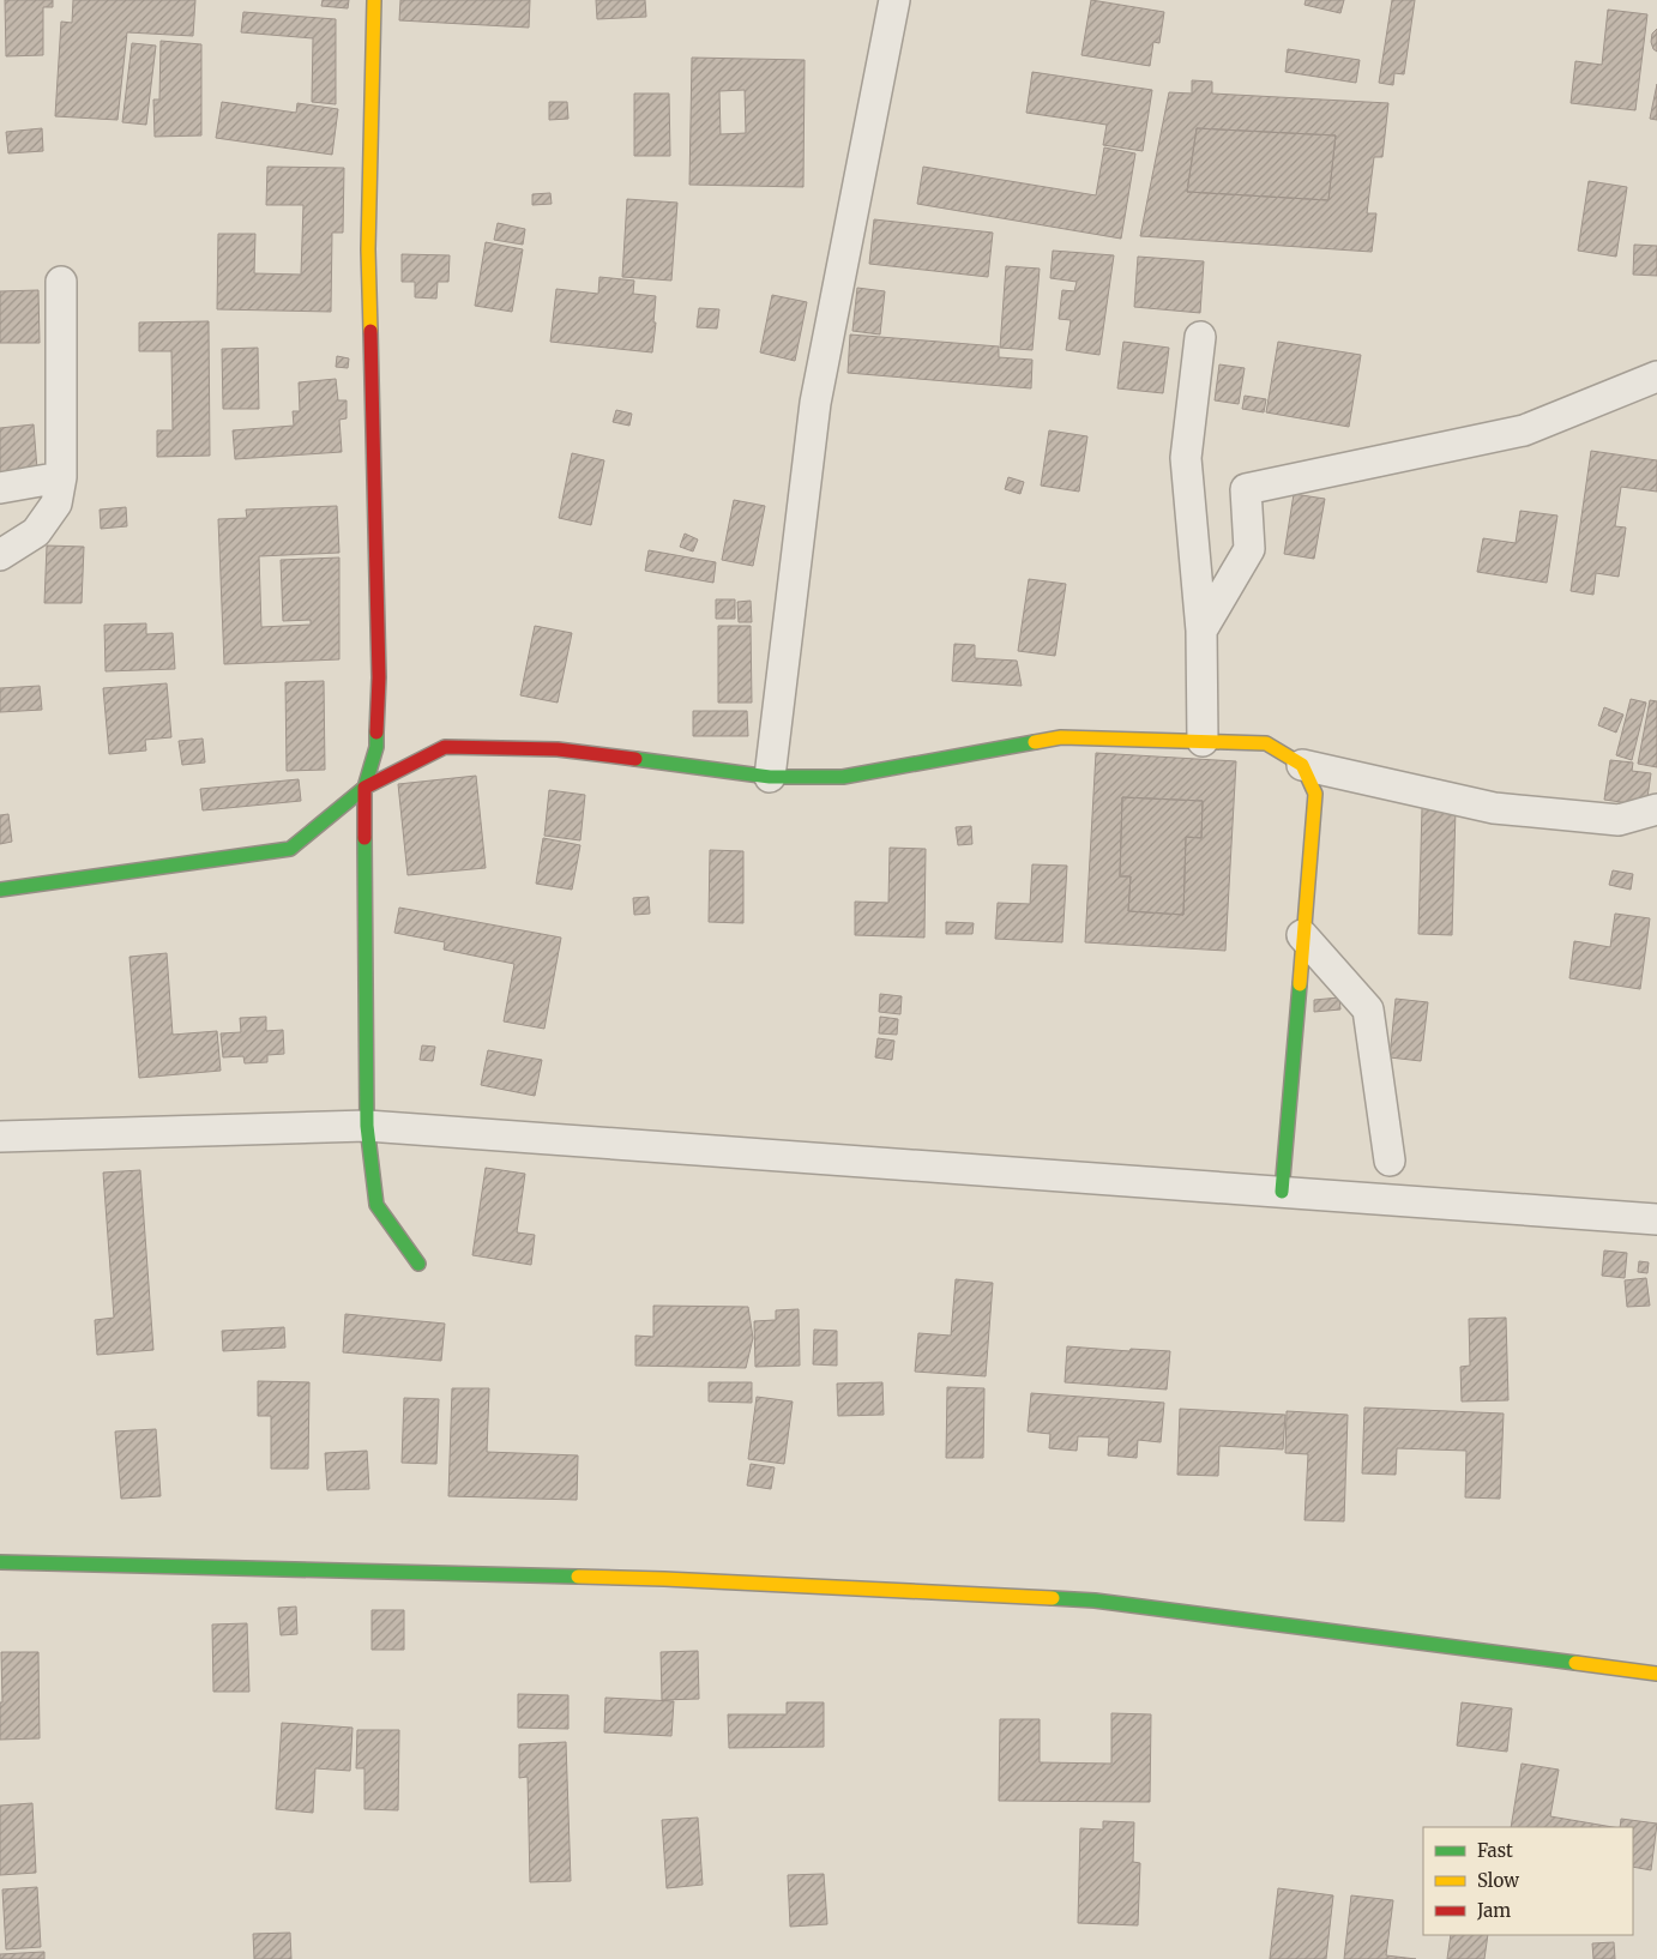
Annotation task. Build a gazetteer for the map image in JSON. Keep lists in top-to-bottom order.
{
  "legend": ["Fast", "Slow", "Jam"]
}
